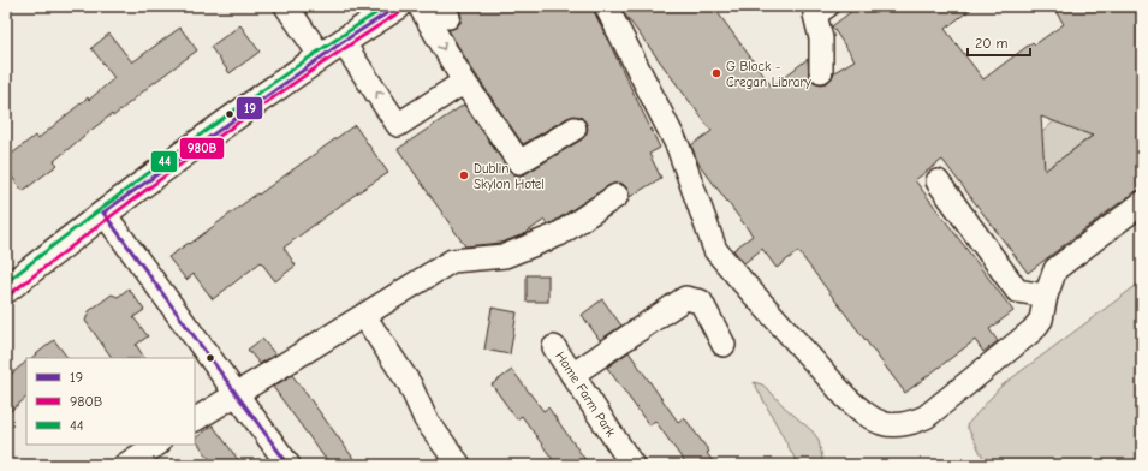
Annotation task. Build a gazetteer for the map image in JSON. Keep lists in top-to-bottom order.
{
  "streets": {
    "street": ["Home Farm Park"]
  },
  "places": ["G Block - Cregan Library", "Dublin Skylon Hotel"],
  "lines": ["transit line 19", "transit line 44", "transit line 980B"],
  "legend": ["19", "980B", "44"],
  "scale_bar": "20 m"
}
